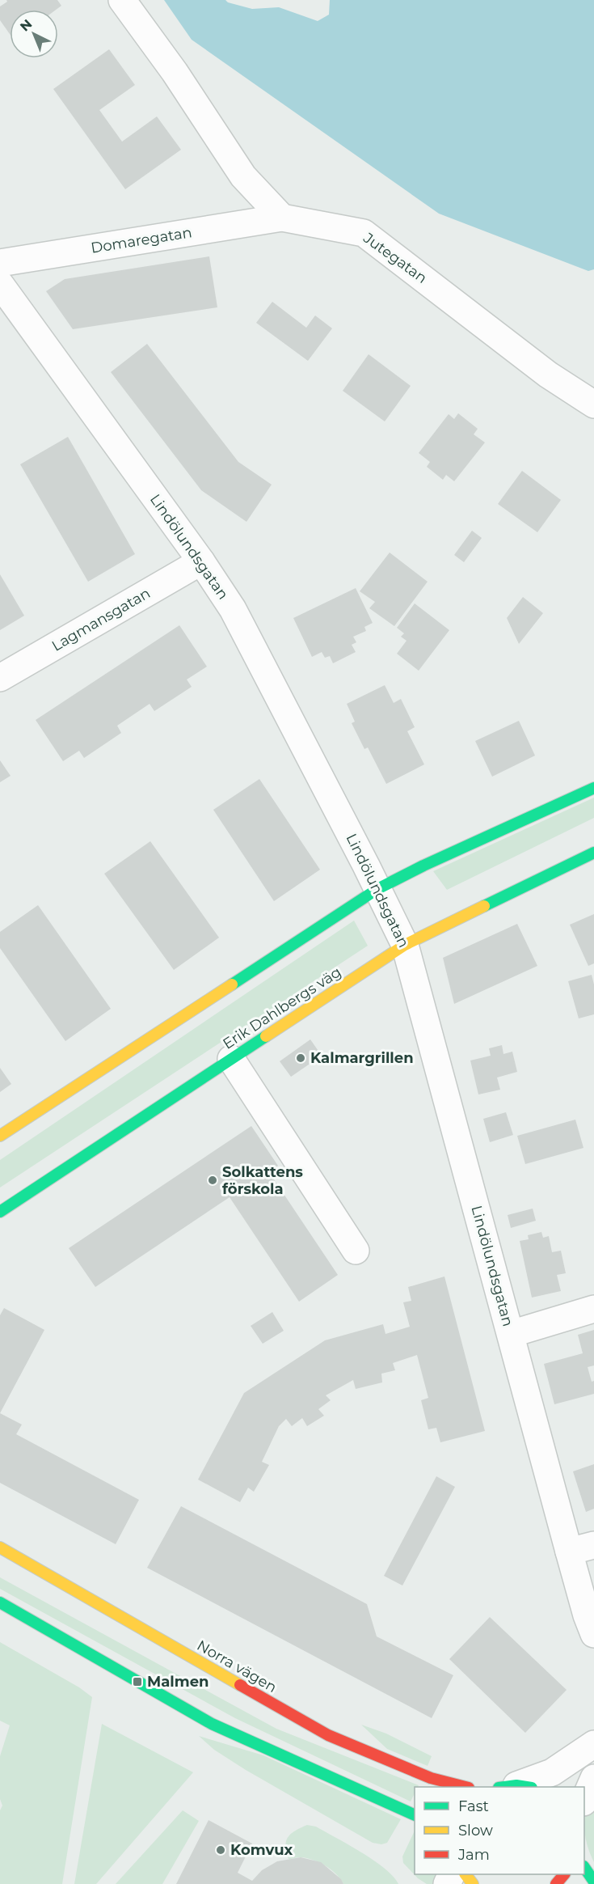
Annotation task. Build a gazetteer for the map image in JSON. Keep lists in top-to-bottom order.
{
  "streets": {
    "main road": ["Erik Dahlbergs väg", "Norra vägen"],
    "street": [
      "Domaregatan",
      "Jutegatan",
      "Lindölundsgatan",
      "Lagmansgatan"
    ]
  },
  "crossings": [
    ["Domaregatan", "Jutegatan"],
    ["Lindölundsgatan", "Lagmansgatan"],
    ["Lindölundsgatan", "Erik Dahlbergs väg"]
  ],
  "places": {
    "other": ["Kalmargrillen", "Solkattens förskola", "Komvux"],
    "transit": ["Malmen"]
  },
  "legend": ["Fast", "Slow", "Jam"],
  "north": "top left"
}
